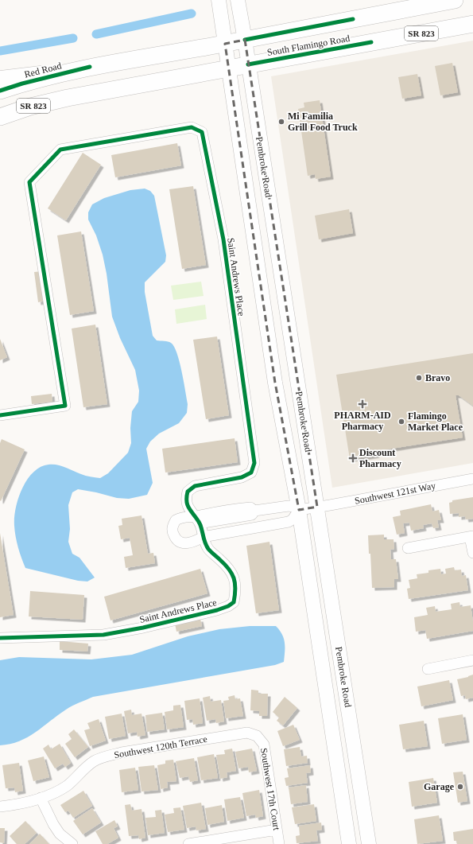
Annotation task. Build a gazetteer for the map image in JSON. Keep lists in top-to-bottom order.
{
  "streets": {
    "highway": ["SR 823", "South Flamingo Road", "Red Road"],
    "main road": ["Pembroke Road"],
    "street": [
      "Saint Andrews Place",
      "Southwest 121st Way",
      "Southwest 120th Terrace",
      "Southwest 17th Court"
    ]
  },
  "crossings": [
    ["South Flamingo Road", "Red Road"],
    ["South Flamingo Road", "Pembroke Road"],
    ["Pembroke Road", "Southwest 121st Way"],
    ["Southwest 120th Terrace", "Southwest 17th Court"]
  ],
  "places": {
    "other": [
      "Mi Familia Grill Food Truck",
      "Bravo",
      "Flamingo Market Place",
      "Garage"
    ],
    "health": ["PHARM-AID Pharmacy", "Discount Pharmacy"]
  }
}
